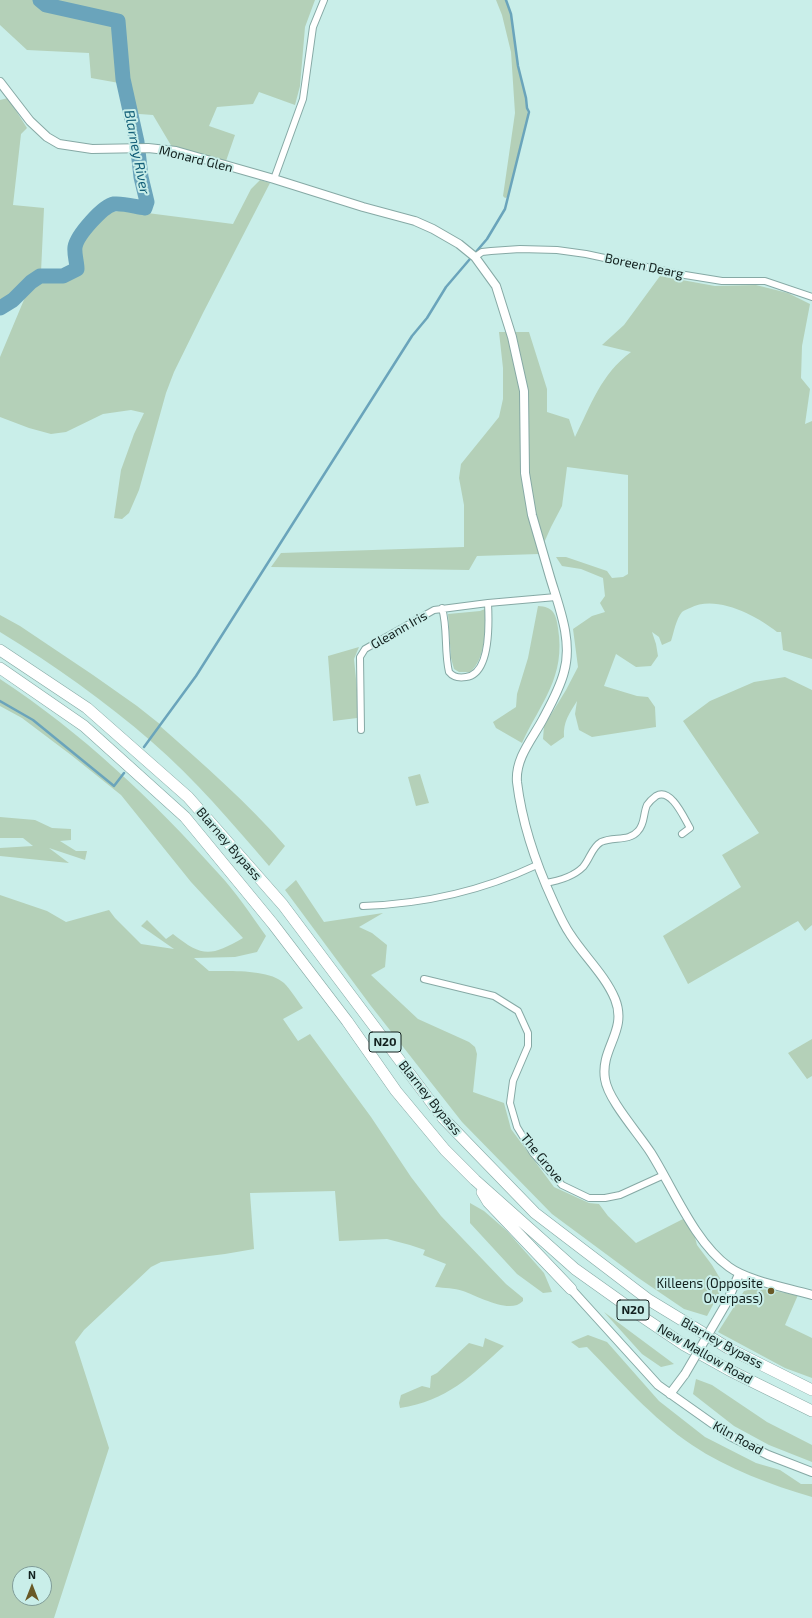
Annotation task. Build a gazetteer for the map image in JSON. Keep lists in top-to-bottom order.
{
  "streets": {
    "highway": ["Blarney Bypass", "N20", "New Mallow Road"],
    "street": [
      "Monard Glen",
      "Boreen Dearg",
      "Gleann Iris",
      "The Grove",
      "Kiln Road"
    ]
  },
  "crossings": [
    ["Monard Glen", "Boreen Dearg"],
    ["Monard Glen", "Gleann Iris"],
    ["Monard Glen", "The Grove"],
    ["Blarney Bypass", "N20"],
    ["Blarney Bypass", "New Mallow Road"],
    ["N20", "New Mallow Road"],
    ["N20", "Kiln Road"]
  ],
  "water": ["Blarney River"],
  "places": ["Killeens (Opposite Overpass)"],
  "north": "top"
}
